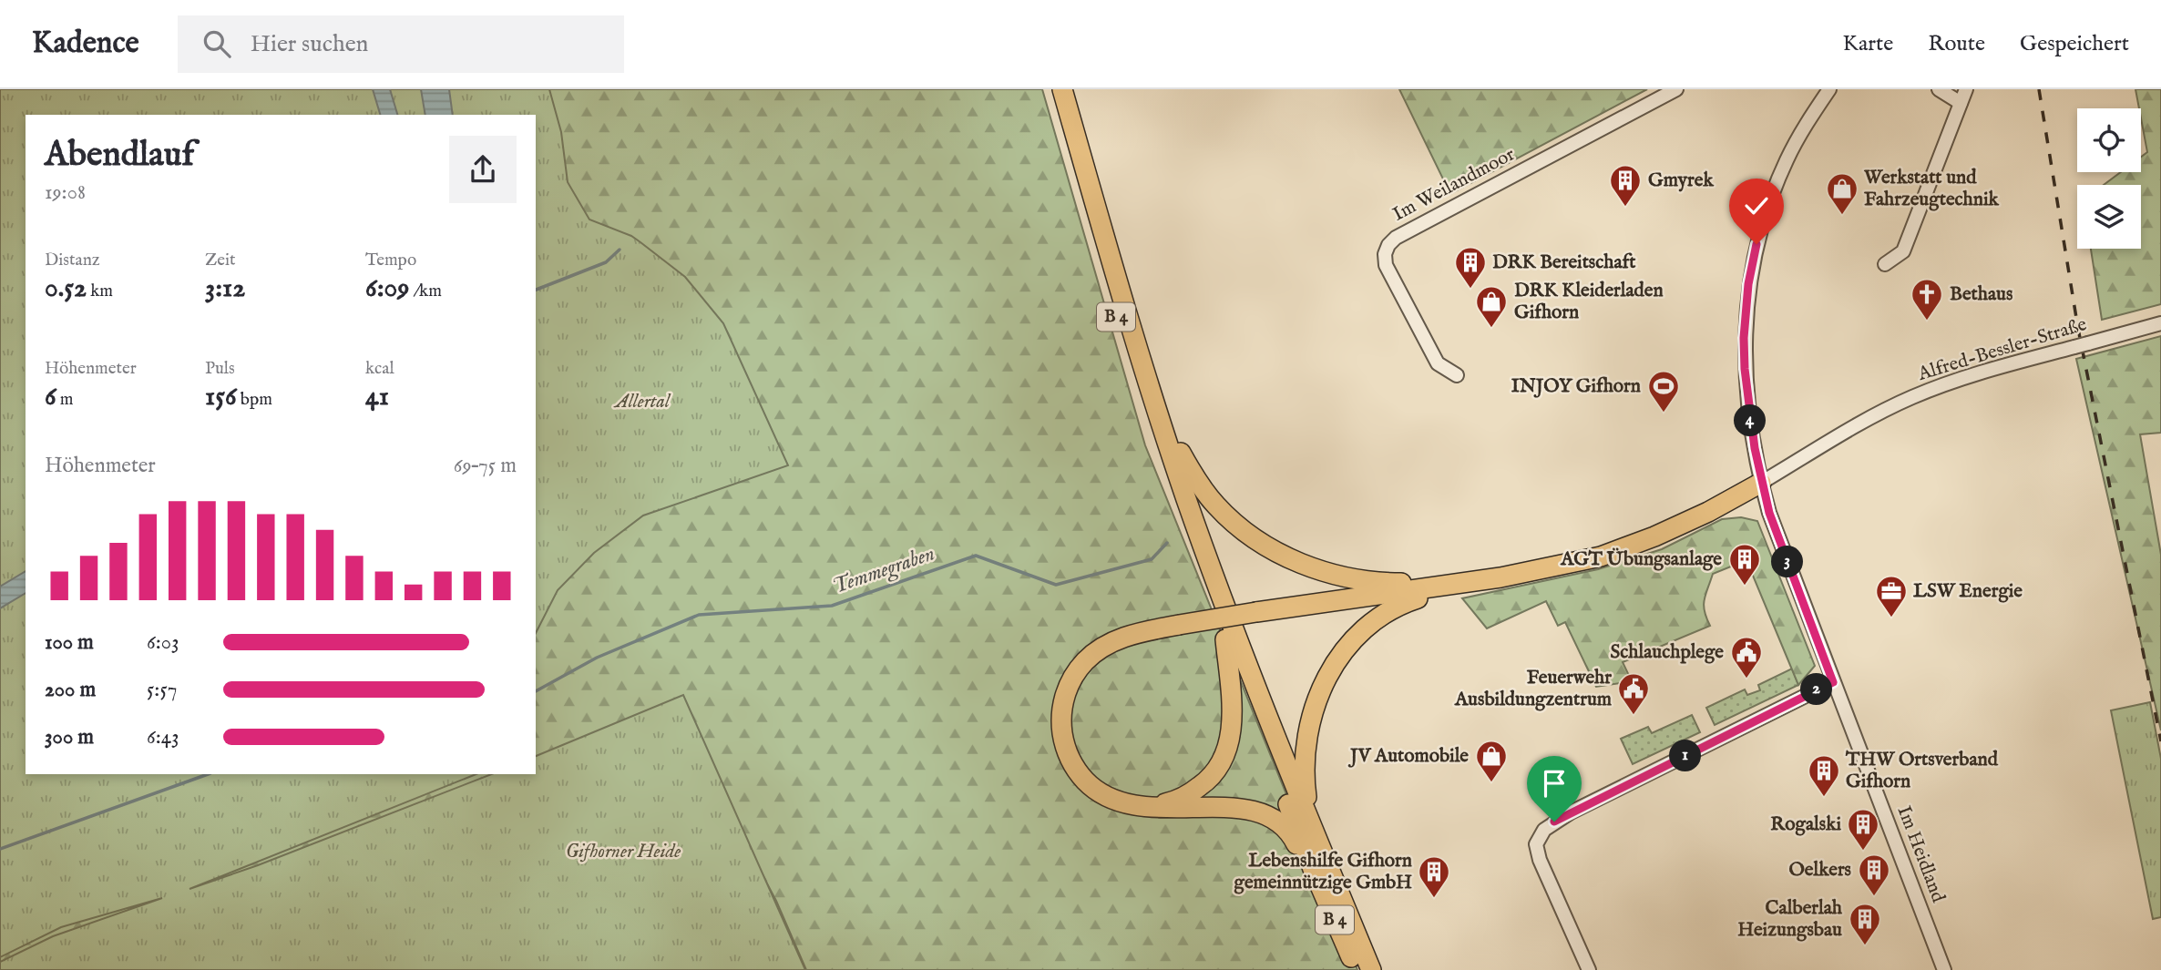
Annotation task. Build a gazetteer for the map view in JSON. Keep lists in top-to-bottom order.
{
  "streets": {
    "highway": ["B 4"],
    "street": ["Im Weilandmoor", "Alfred-Bessler-Straße", "Im Heidland"]
  },
  "crossings": [
    ["Alfred-Bessler-Straße", "Im Heidland"]
  ],
  "water": ["Temmegraben"],
  "parks": ["Allertal", "Gifhorner Heide"],
  "places": {
    "building": [
      "Gmyrek",
      "DRK Bereitschaft",
      "AGT Übungsanlage",
      "THW Ortsverband Gifhorn",
      "Rogalski",
      "Oelkers",
      "Lebenshilfe Gifhorn gemeinnützige GmbH",
      "Calberlah Heizungsbau"
    ],
    "shop": ["Werkstatt und Fahrzeugtechnik", "DRK Kleiderladen Gifhorn", "JV Automobile"],
    "church": ["Bethaus"],
    "sports": ["INJOY Gifhorn"],
    "office": ["LSW Energie"],
    "public building": ["Schlauchplege", "Feuerwehr Ausbildungzentrum"]
  },
  "page": {
    "header": "Kadence",
    "search": "Hier suchen",
    "nav": ["Karte", "Route", "Gespeichert"],
    "heading": ["Abendlauf", "19:08"],
    "stats": [
      ["Distanz", "0.52 km"],
      ["Zeit", "3:12"],
      ["Tempo", "6:09 /km"],
      ["Höhenmeter", "6 m"],
      ["Puls", "156 bpm"],
      ["kcal", "41"]
    ],
    "pins": [
      "4",
      "3",
      "2",
      "1"
    ],
    "chart": ["Höhenmeter", "69–75 m"],
    "list": [
      {
        "name": "100 m",
        "note": "6:03"
      },
      {
        "name": "200 m",
        "note": "5:57"
      },
      {
        "name": "300 m",
        "note": "6:43"
      }
    ]
  }
}
